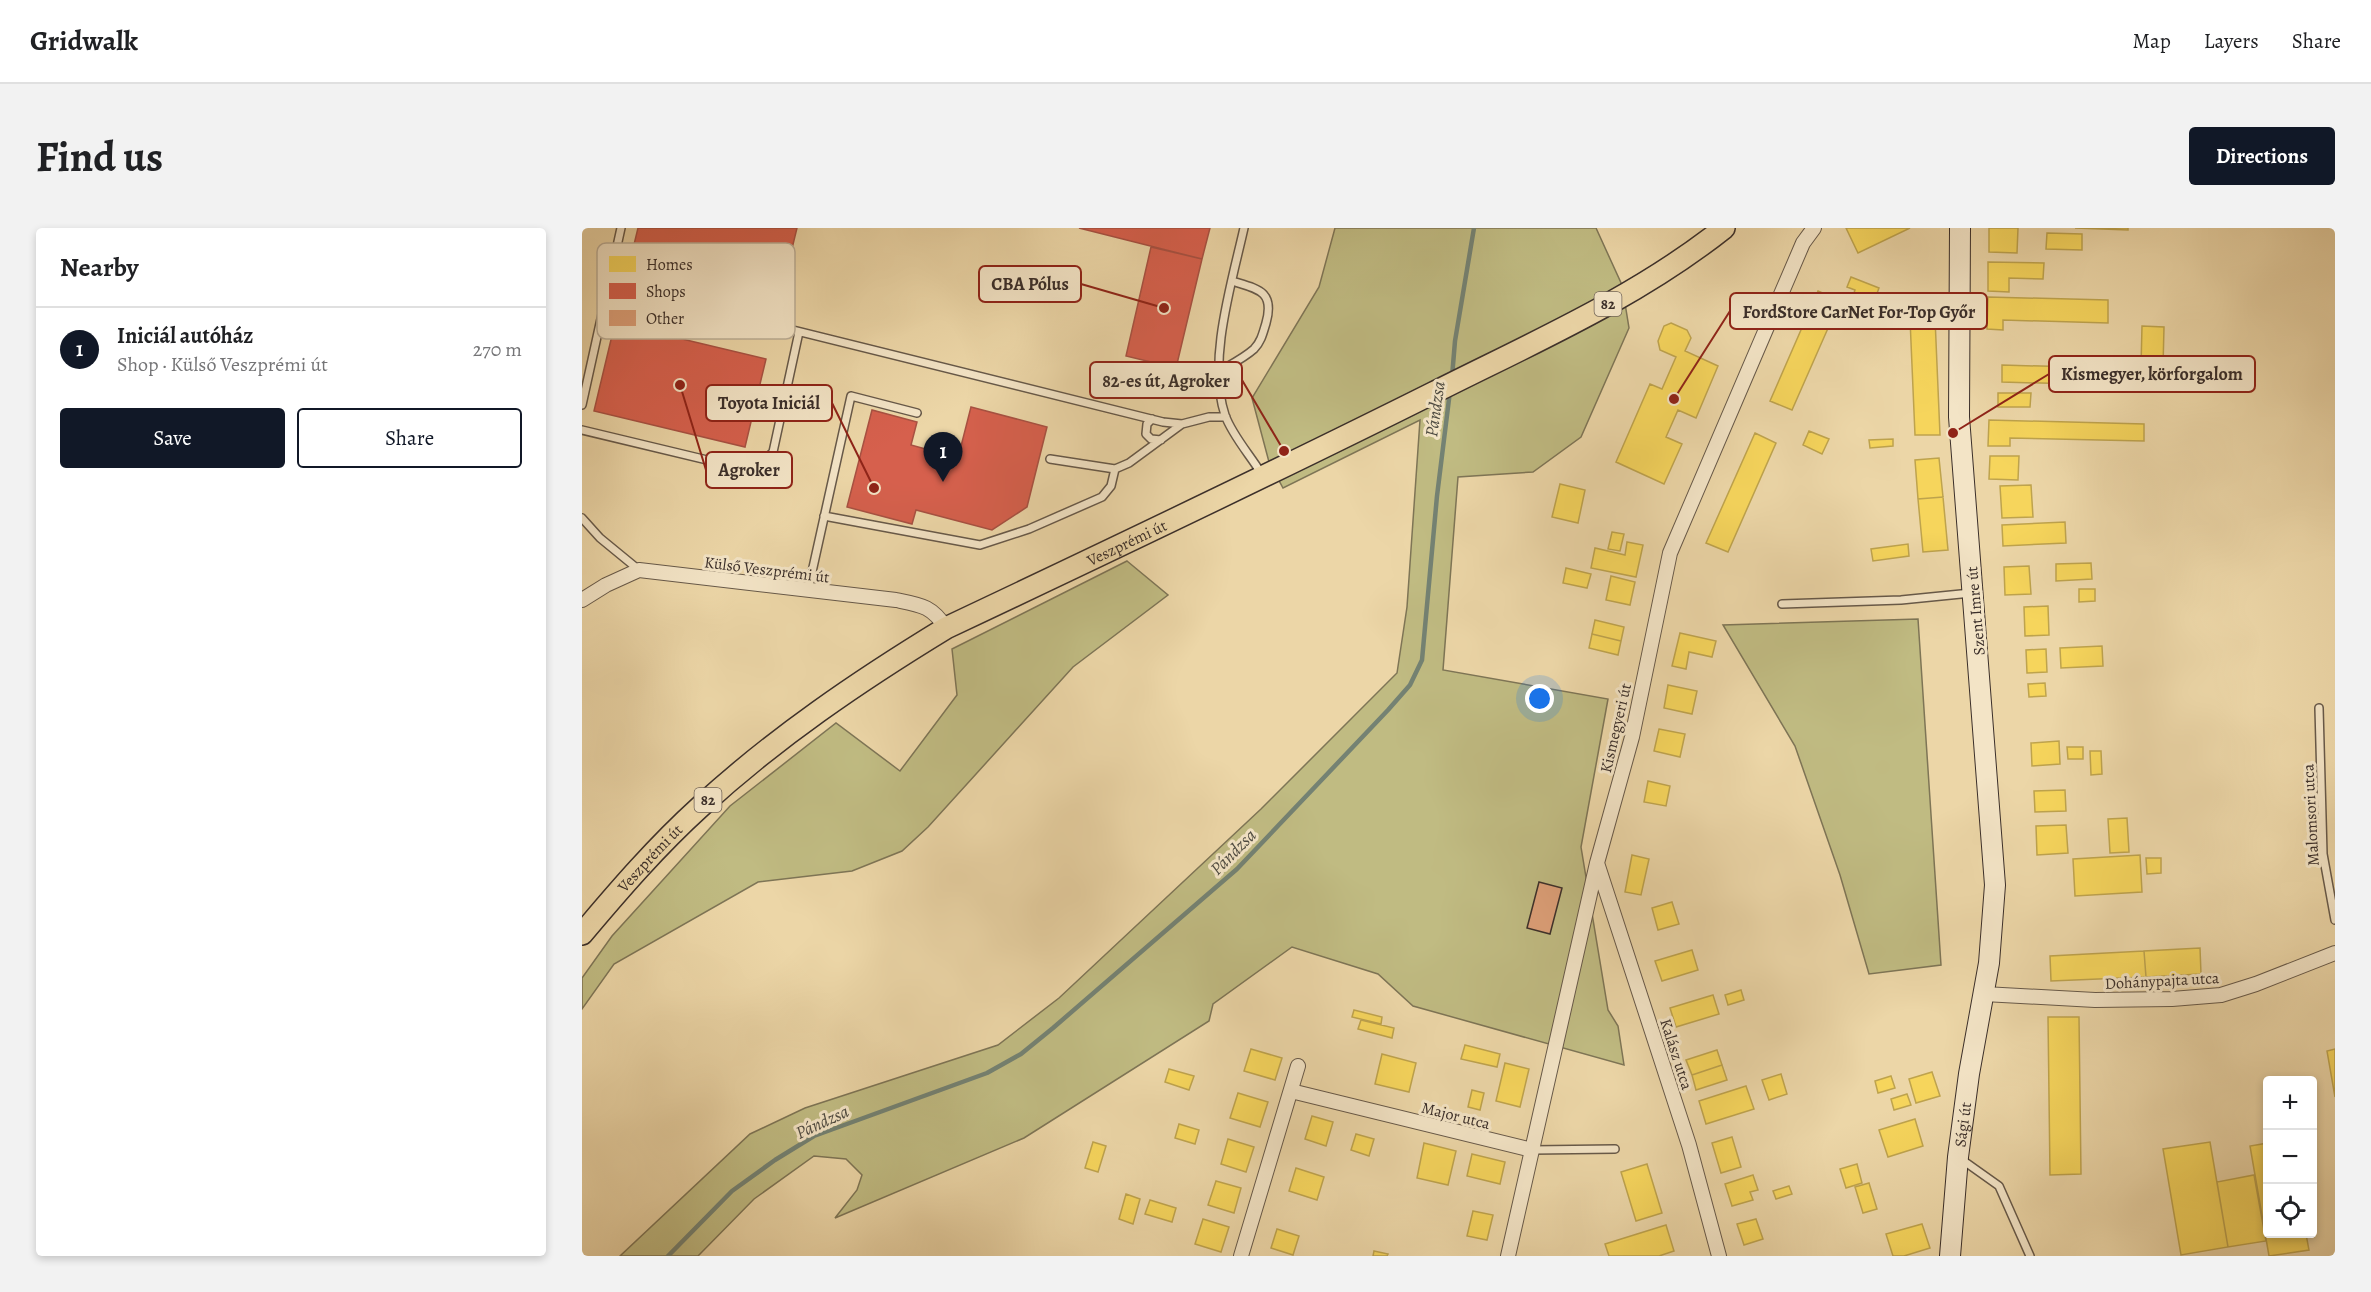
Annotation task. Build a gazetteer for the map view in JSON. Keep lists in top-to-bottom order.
{
  "streets": {
    "main road": [
      "82",
      "Veszprémi út",
      "Szent Imre út",
      "Sági út"
    ],
    "street": [
      "Külső Veszprémi út",
      "Kismegyeri út",
      "Dohánypajta utca",
      "Kalász utca",
      "Major utca"
    ],
    "lane": ["Malomsori utca"]
  },
  "crossings": [
    ["Veszprémi út", "Külső Veszprémi út"],
    ["Szent Imre út", "Dohánypajta utca"],
    ["Szent Imre út", "Sági út"],
    ["Kismegyeri út", "Kalász utca"],
    ["Kismegyeri út", "Major utca"],
    ["Dohánypajta utca", "Sági út"]
  ],
  "water": ["Pándzsa"],
  "places": [
    "CBA Pólus",
    "Agroker",
    "FordStore CarNet For-Top Győr",
    "Kismegyer, körforgalom",
    "82-es út, Agroker",
    "Toyota Iniciál"
  ],
  "legend": ["Homes", "Shops", "Other"],
  "page": {
    "header": "Gridwalk",
    "nav": ["Map", "Layers", "Share"],
    "buttons": [
      "Directions",
      ["Save", "Share"]
    ],
    "title": "Find us",
    "heading": "Nearby",
    "list": [
      {
        "mark": "1",
        "name": "Iniciál autóház",
        "note": "Shop · Külső Veszprémi út",
        "value": "270 m"
      }
    ],
    "pins": "1",
    "map_buttons": ["+", "−"]
  }
}
